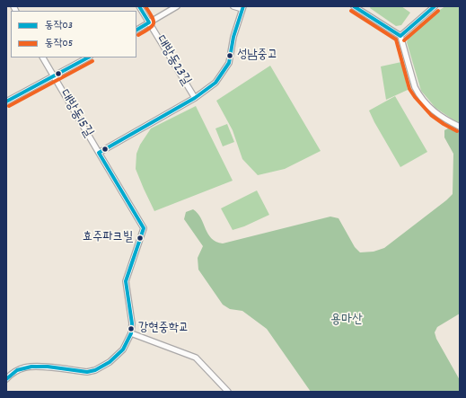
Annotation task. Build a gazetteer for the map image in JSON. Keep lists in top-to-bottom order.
{
  "streets": {
    "street": ["대방동23길", "대방동15길"]
  },
  "parks": ["용마산"],
  "places": ["성남중고", "효주파크빌", "강현중학교"],
  "lines": ["transit line 동작03", "transit line 동작05"],
  "legend": ["동작03", "동작05"]
}
